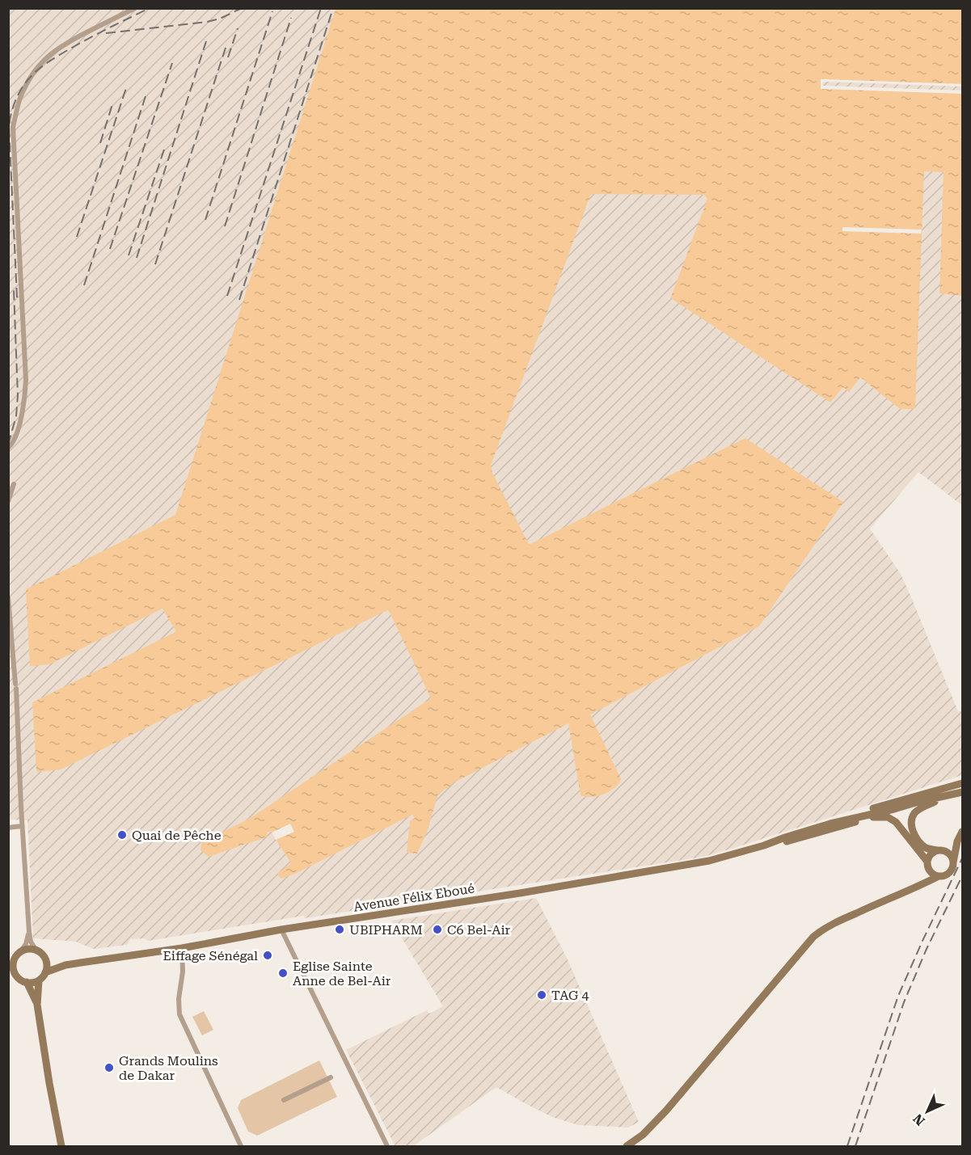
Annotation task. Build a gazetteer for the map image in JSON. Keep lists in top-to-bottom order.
{
  "streets": {
    "street": ["Avenue Félix Eboué"]
  },
  "places": [
    "Quai de Pêche",
    "UBIPHARM",
    "C6 Bel-Air",
    "Eiffage Sénégal",
    "Eglise Sainte Anne de Bel-Air",
    "TAG 4",
    "Grands Moulins de Dakar"
  ],
  "north": "bottom left"
}
